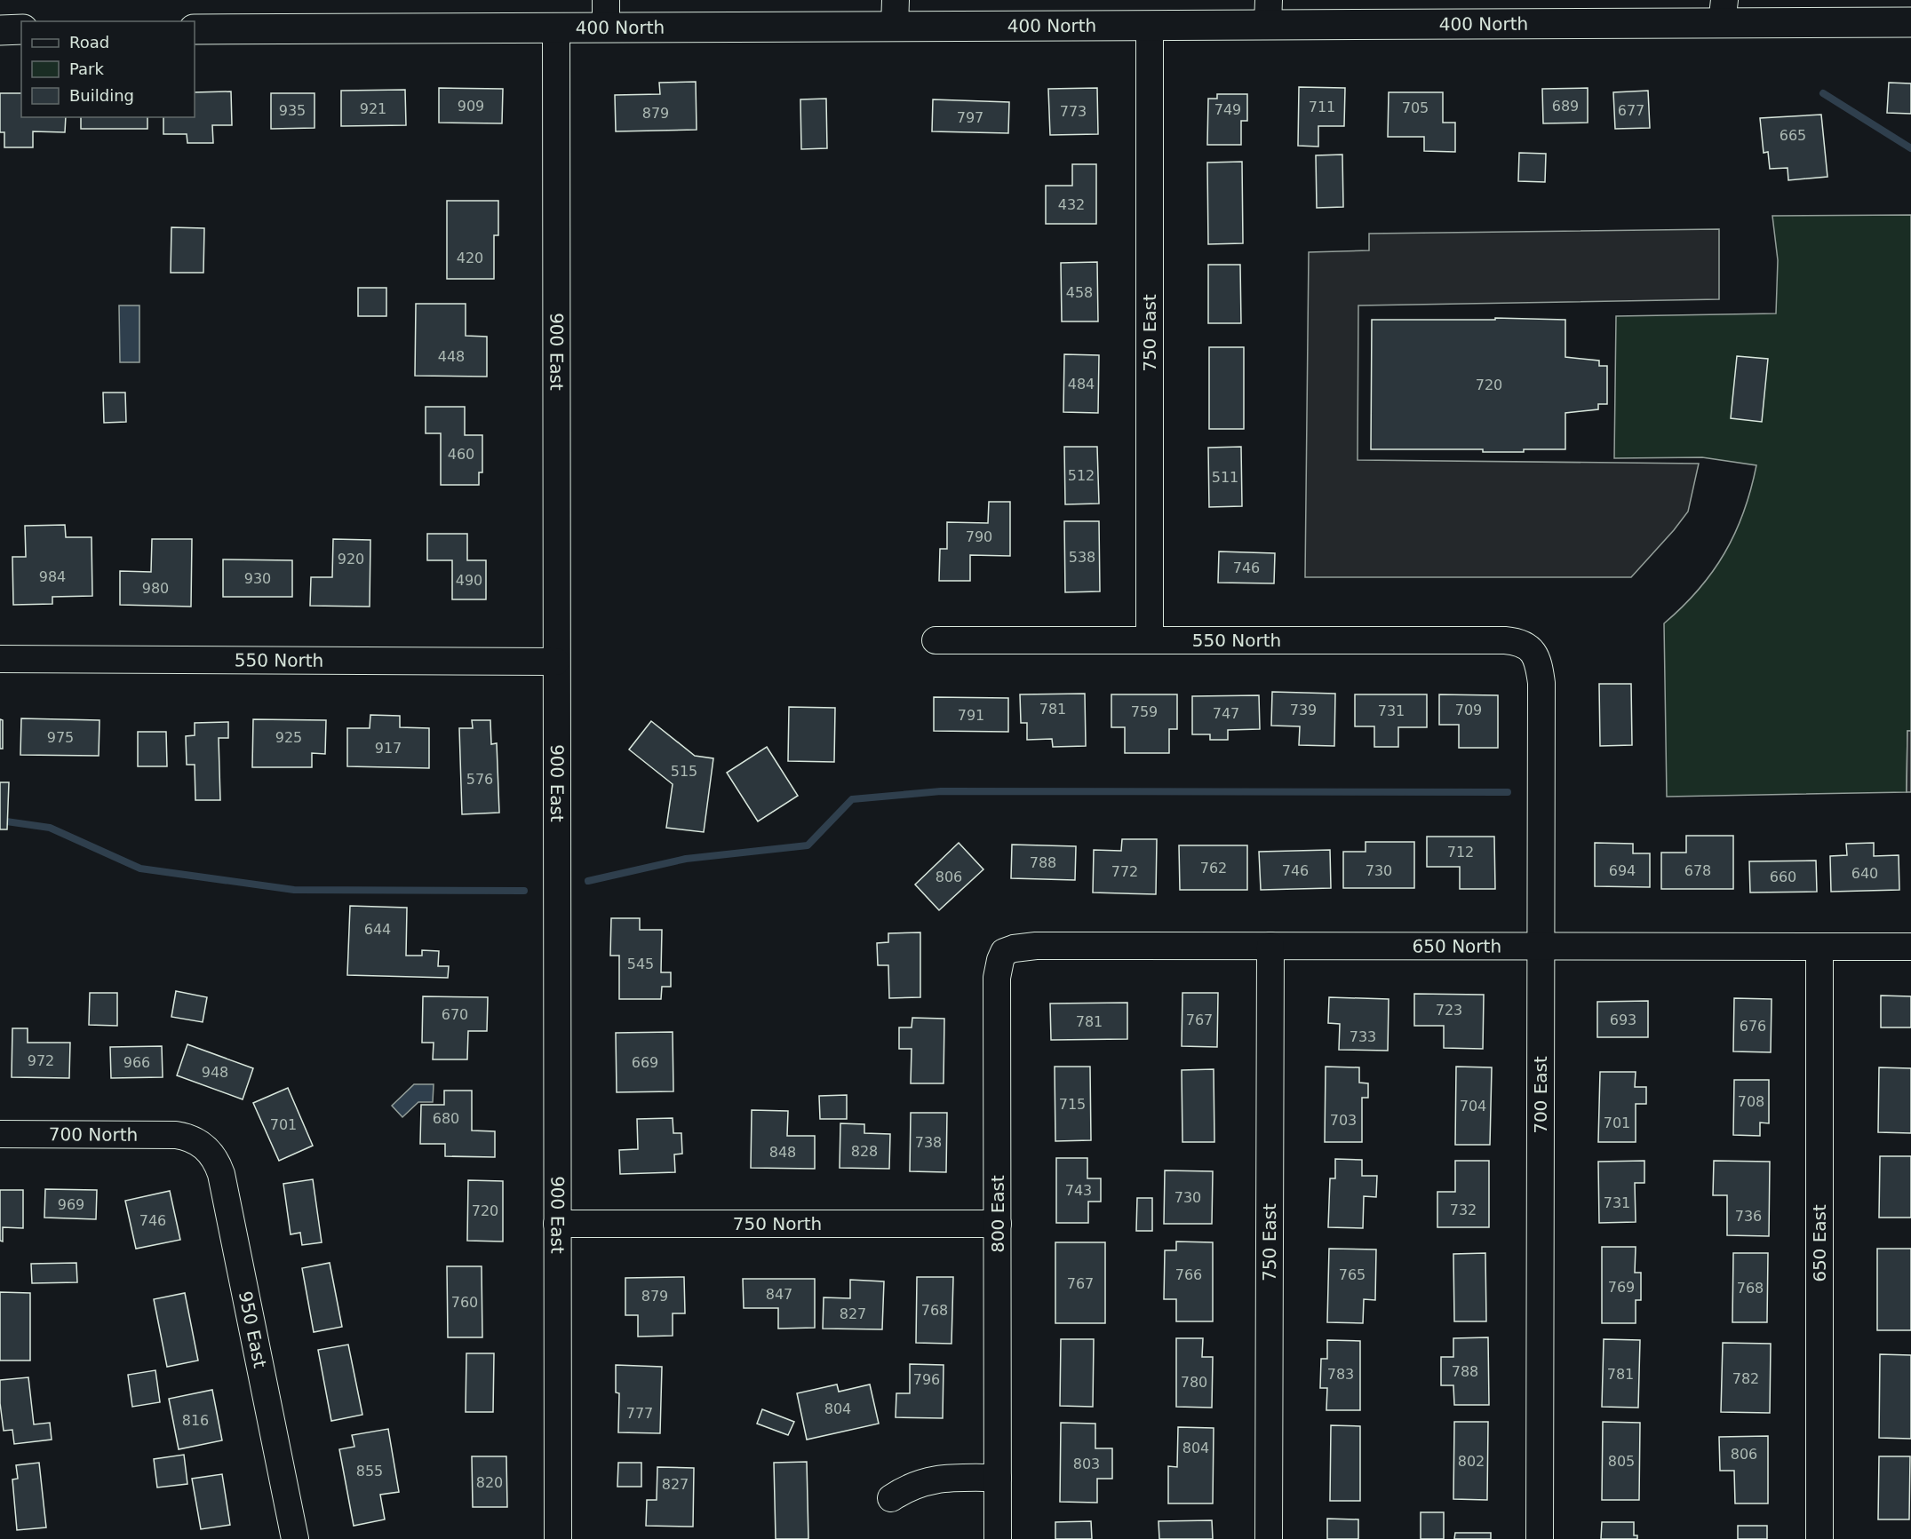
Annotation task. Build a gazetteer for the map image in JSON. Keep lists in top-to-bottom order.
{
  "streets": {
    "main road": ["400 North"],
    "street": [
      "750 East",
      "900 East",
      "550 North",
      "650 North",
      "700 East",
      "700 North",
      "800 East",
      "750 North",
      "650 East",
      "950 East"
    ]
  },
  "crossings": [
    ["400 North", "750 East"],
    ["400 North", "900 East"],
    ["750 East", "550 North"],
    ["750 East", "650 North"],
    ["900 East", "550 North"],
    ["900 East", "750 North"],
    ["550 North", "700 East"],
    ["650 North", "700 East"],
    ["650 North", "800 East"],
    ["650 North", "650 East"],
    ["700 North", "950 East"],
    ["800 East", "750 North"]
  ],
  "house_numbers": [
    "909",
    "689",
    "711",
    "705",
    "921",
    "749",
    "935",
    "677",
    "773",
    "879",
    "797",
    "665",
    "432",
    "420",
    "458",
    "448",
    "484",
    "720",
    "460",
    "512",
    "511",
    "790",
    "538",
    "920",
    "746",
    "984",
    "930",
    "490",
    "980",
    "781",
    "739",
    "709",
    "731",
    "759",
    "747",
    "791",
    "975",
    "925",
    "917",
    "515",
    "576",
    "712",
    "788",
    "762",
    "746",
    "730",
    "694",
    "678",
    "772",
    "640",
    "806",
    "660",
    "644",
    "545",
    "723",
    "670",
    "767",
    "693",
    "781",
    "676",
    "733",
    "972",
    "966",
    "669",
    "948",
    "708",
    "715",
    "704",
    "680",
    "703",
    "701",
    "701",
    "738",
    "828",
    "848",
    "743",
    "730",
    "731",
    "969",
    "732",
    "720",
    "736",
    "746",
    "766",
    "765",
    "767",
    "769",
    "768",
    "847",
    "879",
    "760",
    "768",
    "827",
    "788",
    "783",
    "781",
    "782",
    "796",
    "780",
    "804",
    "777",
    "816",
    "804",
    "806",
    "802",
    "805",
    "803",
    "855",
    "820",
    "827"
  ],
  "legend": ["Road", "Park", "Building"]
}
